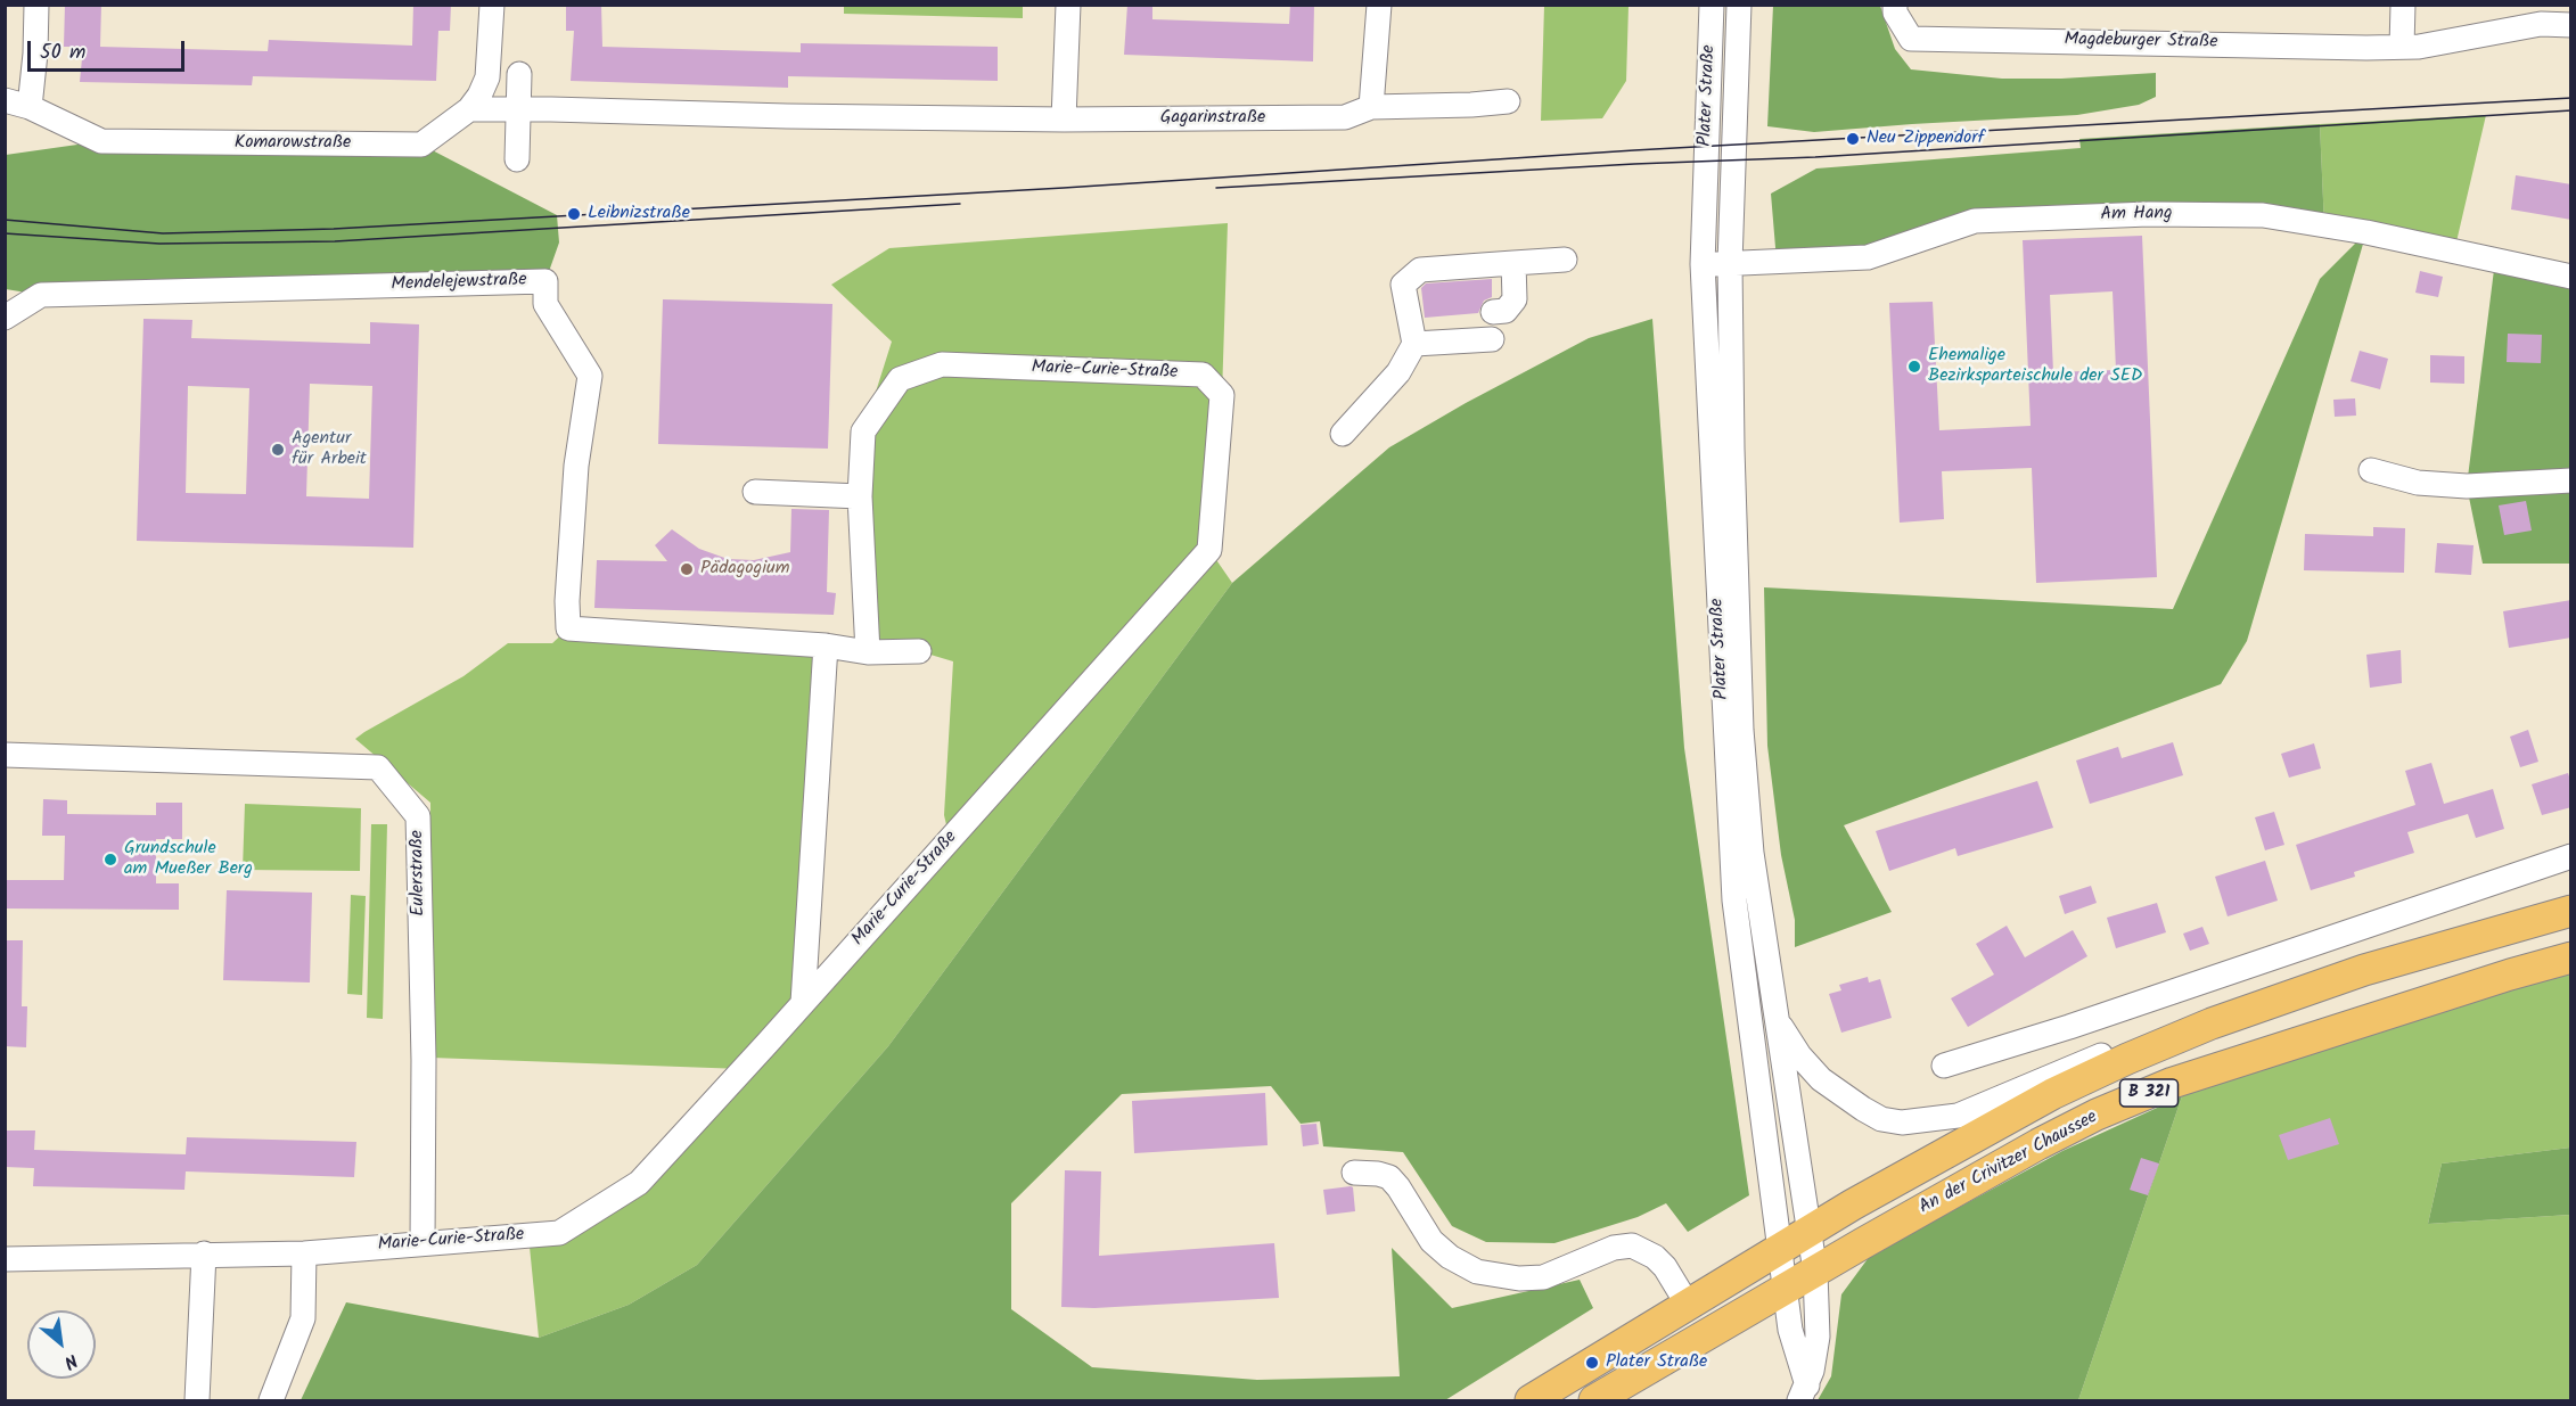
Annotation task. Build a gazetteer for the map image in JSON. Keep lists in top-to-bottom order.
{
  "streets": {
    "main road": ["B 321", "An der Crivitzer Chaussee"],
    "street": [
      "Magdeburger Straße",
      "Plater Straße",
      "Gagarinstraße",
      "Komarowstraße",
      "Am Hang",
      "Mendelejewstraße",
      "Marie-Curie-Straße",
      "Eulerstraße"
    ]
  },
  "crossings": [
    ["Plater Straße", "Am Hang"],
    ["Plater Straße", "B 321"],
    ["Plater Straße", "An der Crivitzer Chaussee"],
    ["Marie-Curie-Straße", "Eulerstraße"],
    ["B 321", "An der Crivitzer Chaussee"]
  ],
  "places": [
    "Neu Zippendorf",
    "Leibnizstraße",
    "Ehemalige Bezirksparteischule der SED",
    "Agentur für Arbeit",
    "Pädagogium",
    "Grundschule am Mueßer Berg",
    "Plater Straße"
  ],
  "scale_bar": "50 m",
  "north": "bottom right"
}
